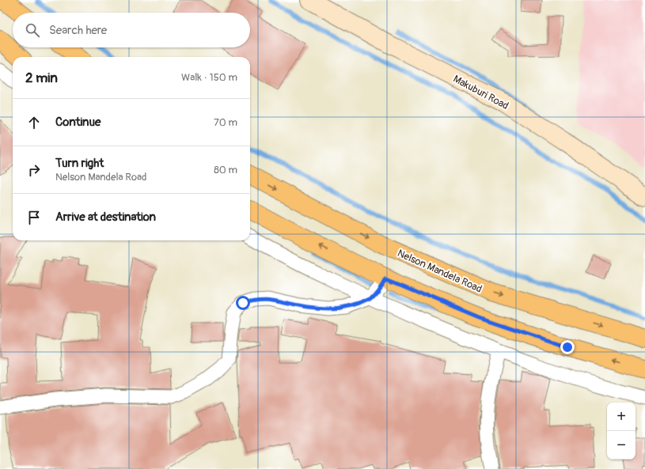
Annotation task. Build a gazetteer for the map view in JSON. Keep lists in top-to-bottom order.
{
  "streets": {
    "main road": ["Nelson Mandela Road"],
    "street": ["Makuburi Road"]
  },
  "page": {
    "search": "Search here",
    "heading": ["2 min", "Walk · 150 m"],
    "list": [
      ["Continue", "70 m"],
      ["Turn right", "Nelson Mandela Road", "80 m"],
      "Arrive at destination"
    ],
    "map_buttons": ["+", "−"]
  }
}
